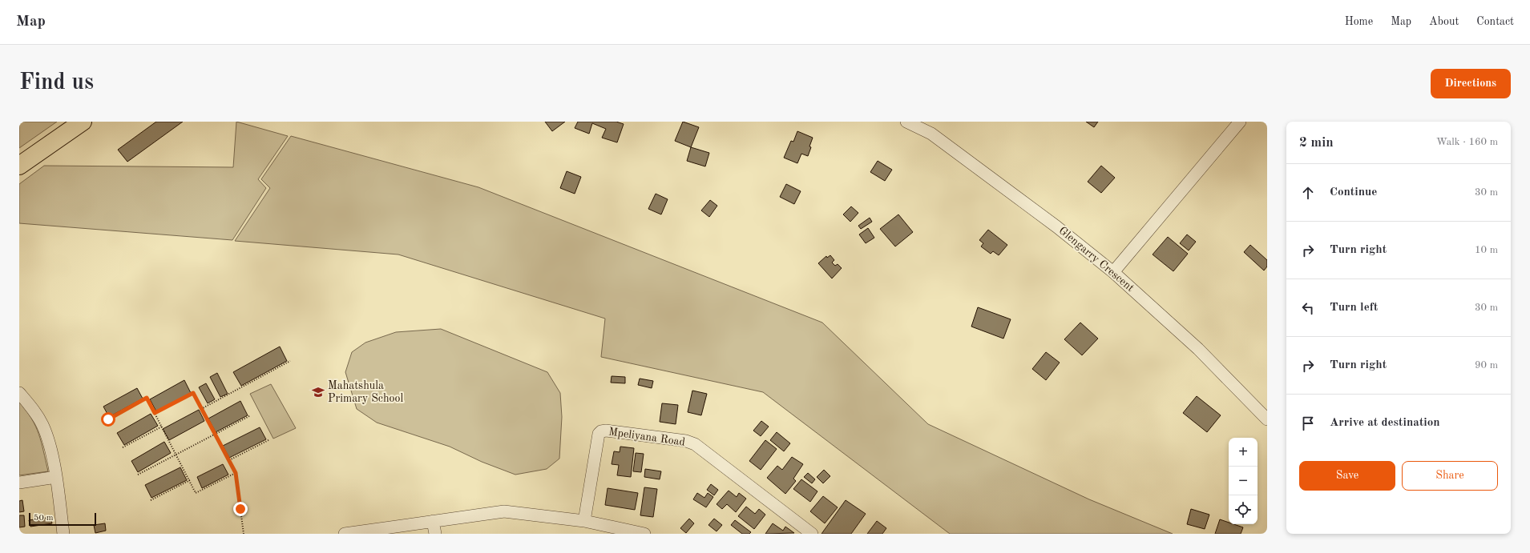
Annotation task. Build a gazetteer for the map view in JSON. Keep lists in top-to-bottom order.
{
  "streets": {
    "street": ["Glengarry Crescent", "Mpeliyana Road"]
  },
  "places": {
    "school or university": ["Mahatshula Primary School"]
  },
  "scale_bar": "50 m",
  "page": {
    "header": "Map",
    "nav": [
      "Home",
      "Map",
      "About",
      "Contact"
    ],
    "buttons": [
      "Directions",
      ["Save", "Share"]
    ],
    "title": "Find us",
    "heading": ["2 min", "Walk · 160 m"],
    "list": [
      ["Continue", "30 m"],
      ["Turn right", "10 m"],
      ["Turn left", "30 m"],
      ["Turn right", "90 m"],
      "Arrive at destination"
    ],
    "map_buttons": ["+", "−"],
    "scale": "50 m"
  }
}
